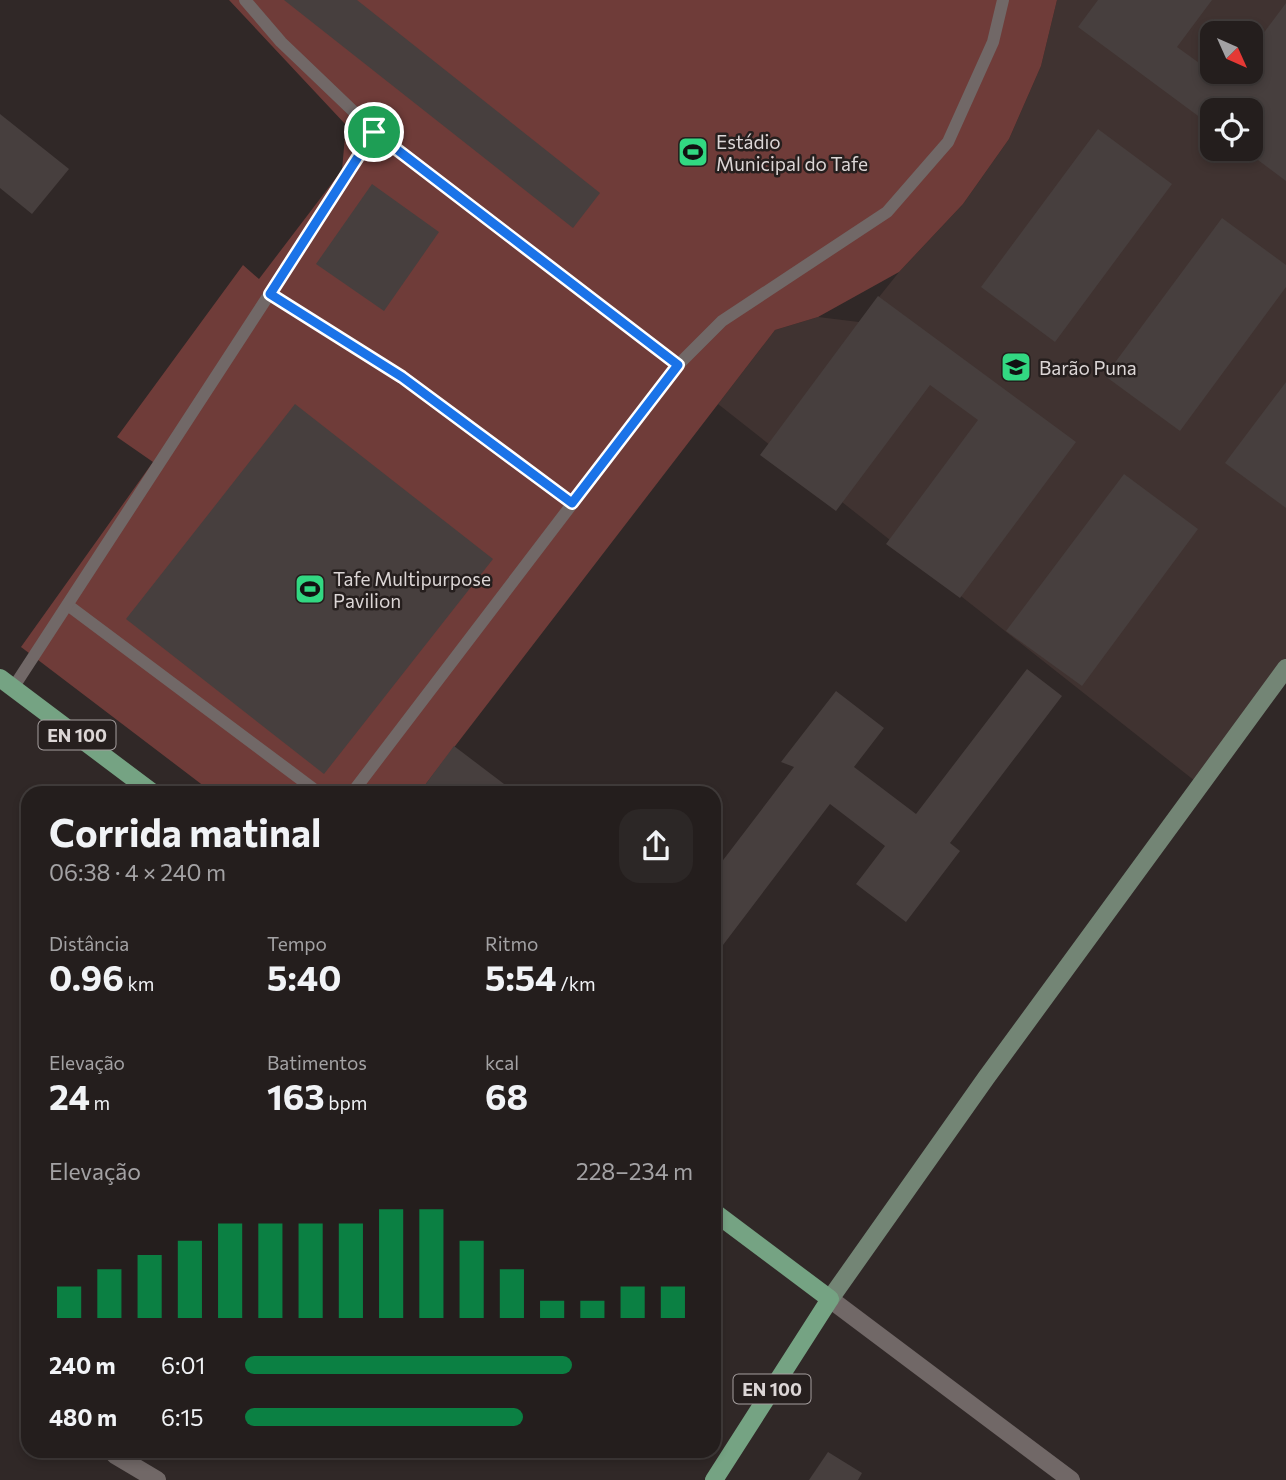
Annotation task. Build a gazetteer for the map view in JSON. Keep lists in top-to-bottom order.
{
  "streets": {
    "main road": ["EN 100"]
  },
  "places": {
    "sports": ["Estádio Municipal do Tafe", "Tafe Multipurpose Pavilion"],
    "school or university": ["Barão Puna"]
  },
  "north": "bottom right",
  "page": {
    "heading": ["Corrida matinal", "06:38 · 4 × 240 m"],
    "stats": [
      ["Distância", "0.96 km"],
      ["Tempo", "5:40"],
      ["Ritmo", "5:54 /km"],
      ["Elevação", "24 m"],
      ["Batimentos", "163 bpm"],
      ["kcal", "68"]
    ],
    "chart": ["Elevação", "228–234 m"],
    "list": [
      {
        "name": "240 m",
        "note": "6:01"
      },
      {
        "name": "480 m",
        "note": "6:15"
      }
    ]
  }
}
